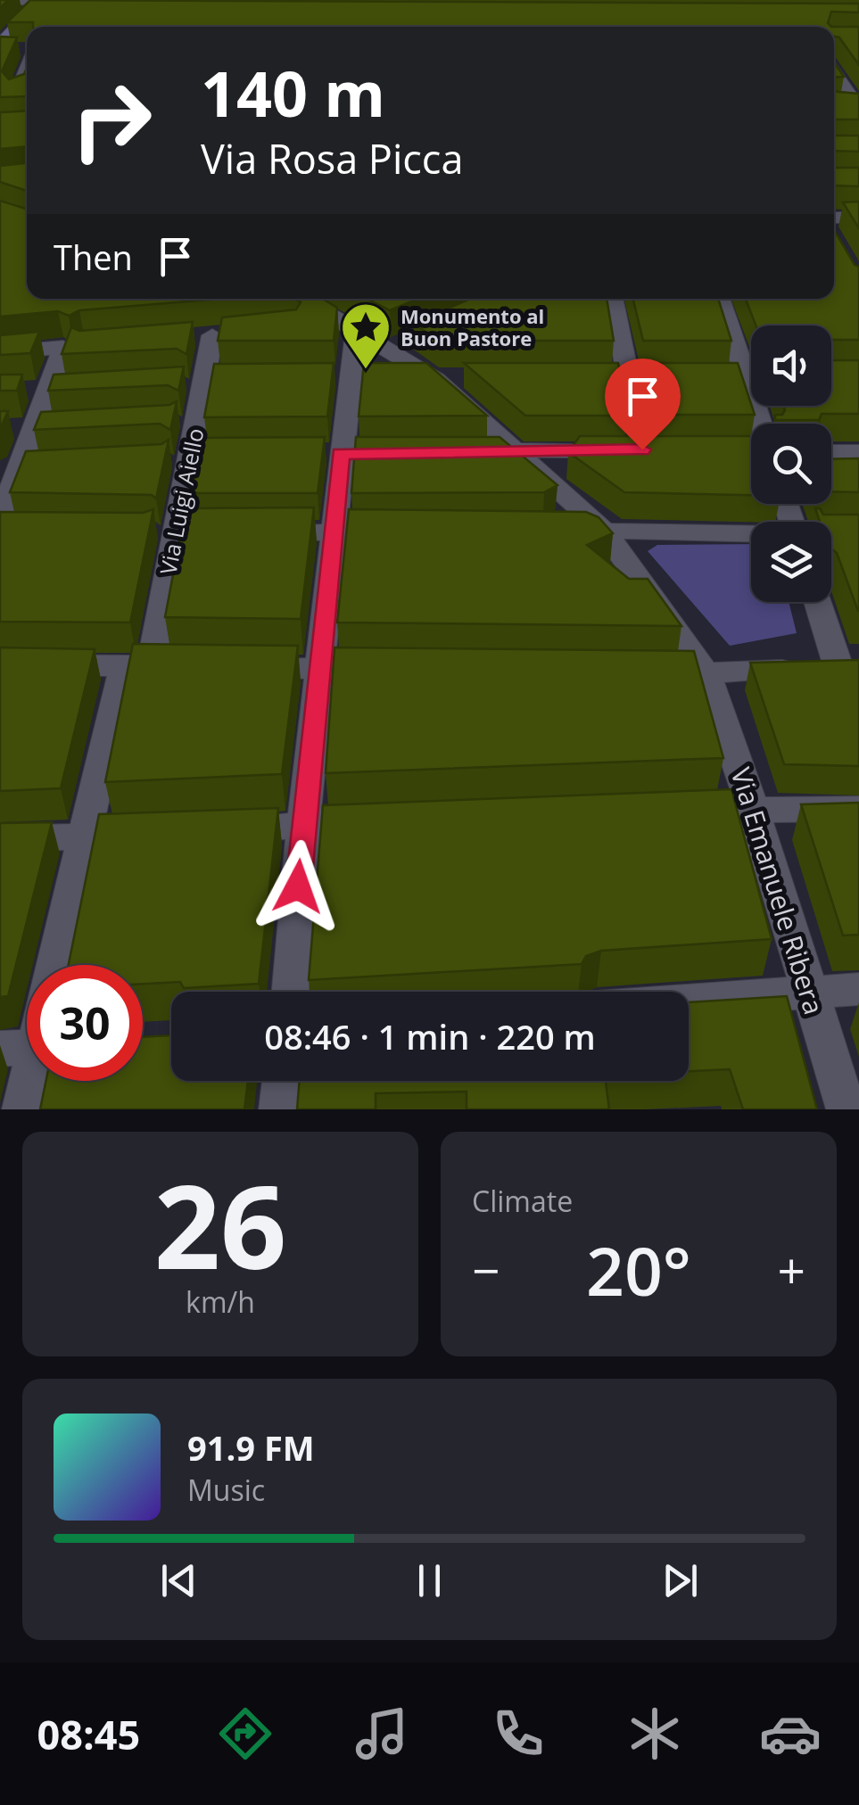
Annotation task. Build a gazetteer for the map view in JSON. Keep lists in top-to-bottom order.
{
  "streets": {
    "street": ["Via Luigi Aiello", "Via Emanuele Ribera"]
  },
  "places": {
    "place": ["Monumento al Buon Pastore"]
  },
  "page": {
    "turn": ["140 m", "Via Rosa Picca"],
    "then": "Then",
    "limit": "30",
    "trip": "08:46 · 1 min · 220 m",
    "tile": [
      ["26", "km/h"],
      "Climate"
    ],
    "heat": ["−", "20°", "+"],
    "song": ["91.9 FM", "Music"],
    "tabs": "08:45"
  }
}
